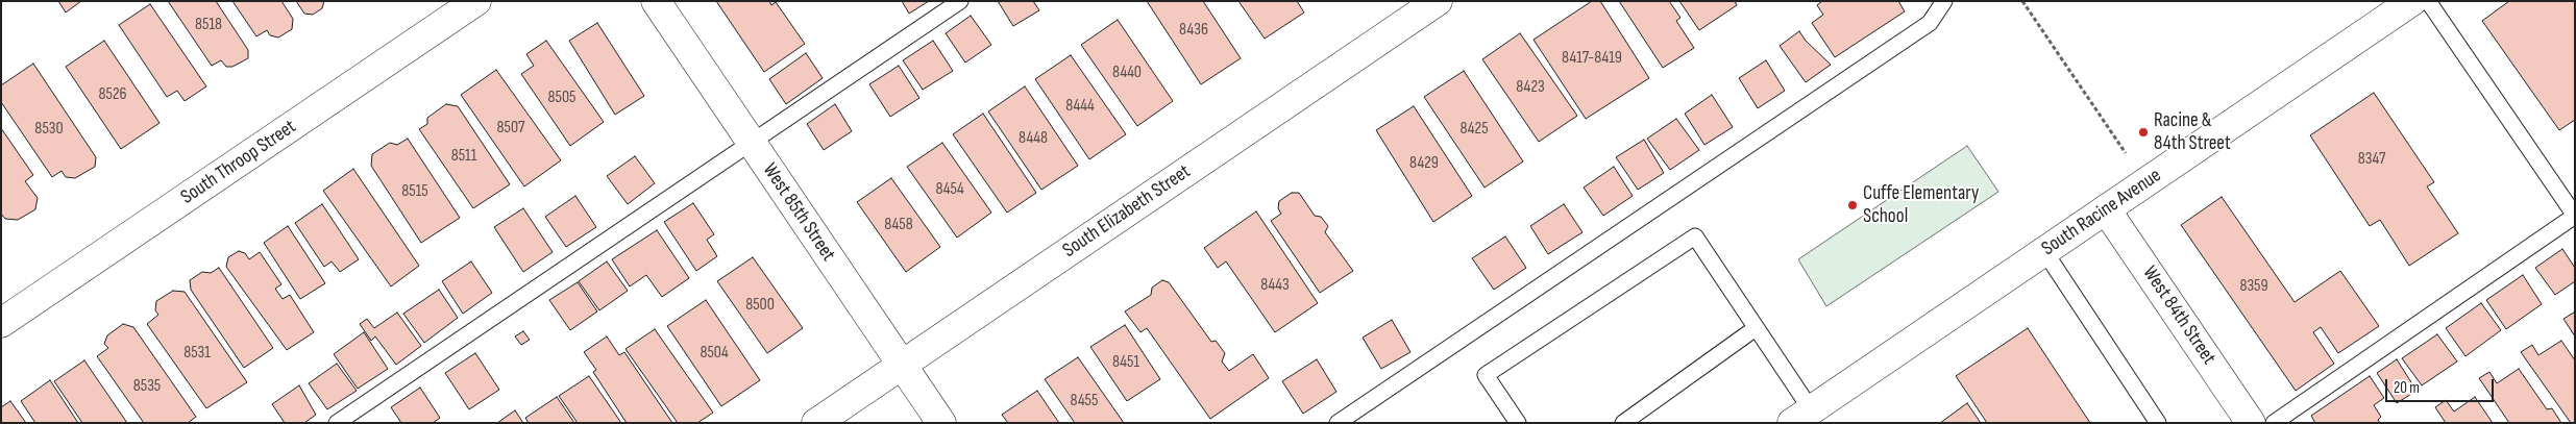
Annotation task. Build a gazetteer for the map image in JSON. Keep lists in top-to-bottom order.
{
  "streets": {
    "street": [
      "South Throop Street",
      "South Elizabeth Street",
      "West 85th Street",
      "South Racine Avenue",
      "West 84th Street"
    ]
  },
  "crossings": [
    ["South Elizabeth Street", "West 85th Street"],
    ["South Racine Avenue", "West 84th Street"]
  ],
  "places": ["Racine & 84th Street", "Cuffe Elementary School"],
  "house_numbers": [
    "8518",
    "8436",
    "8417-8419",
    "8440",
    "8423",
    "8526",
    "8505",
    "8444",
    "8507",
    "8530",
    "8425",
    "8448",
    "8511",
    "8347",
    "8429",
    "8454",
    "8515",
    "8458",
    "8443",
    "8359",
    "8500",
    "8531",
    "8504",
    "8451",
    "8535",
    "8455"
  ],
  "scale_bar": "20 m"
}
